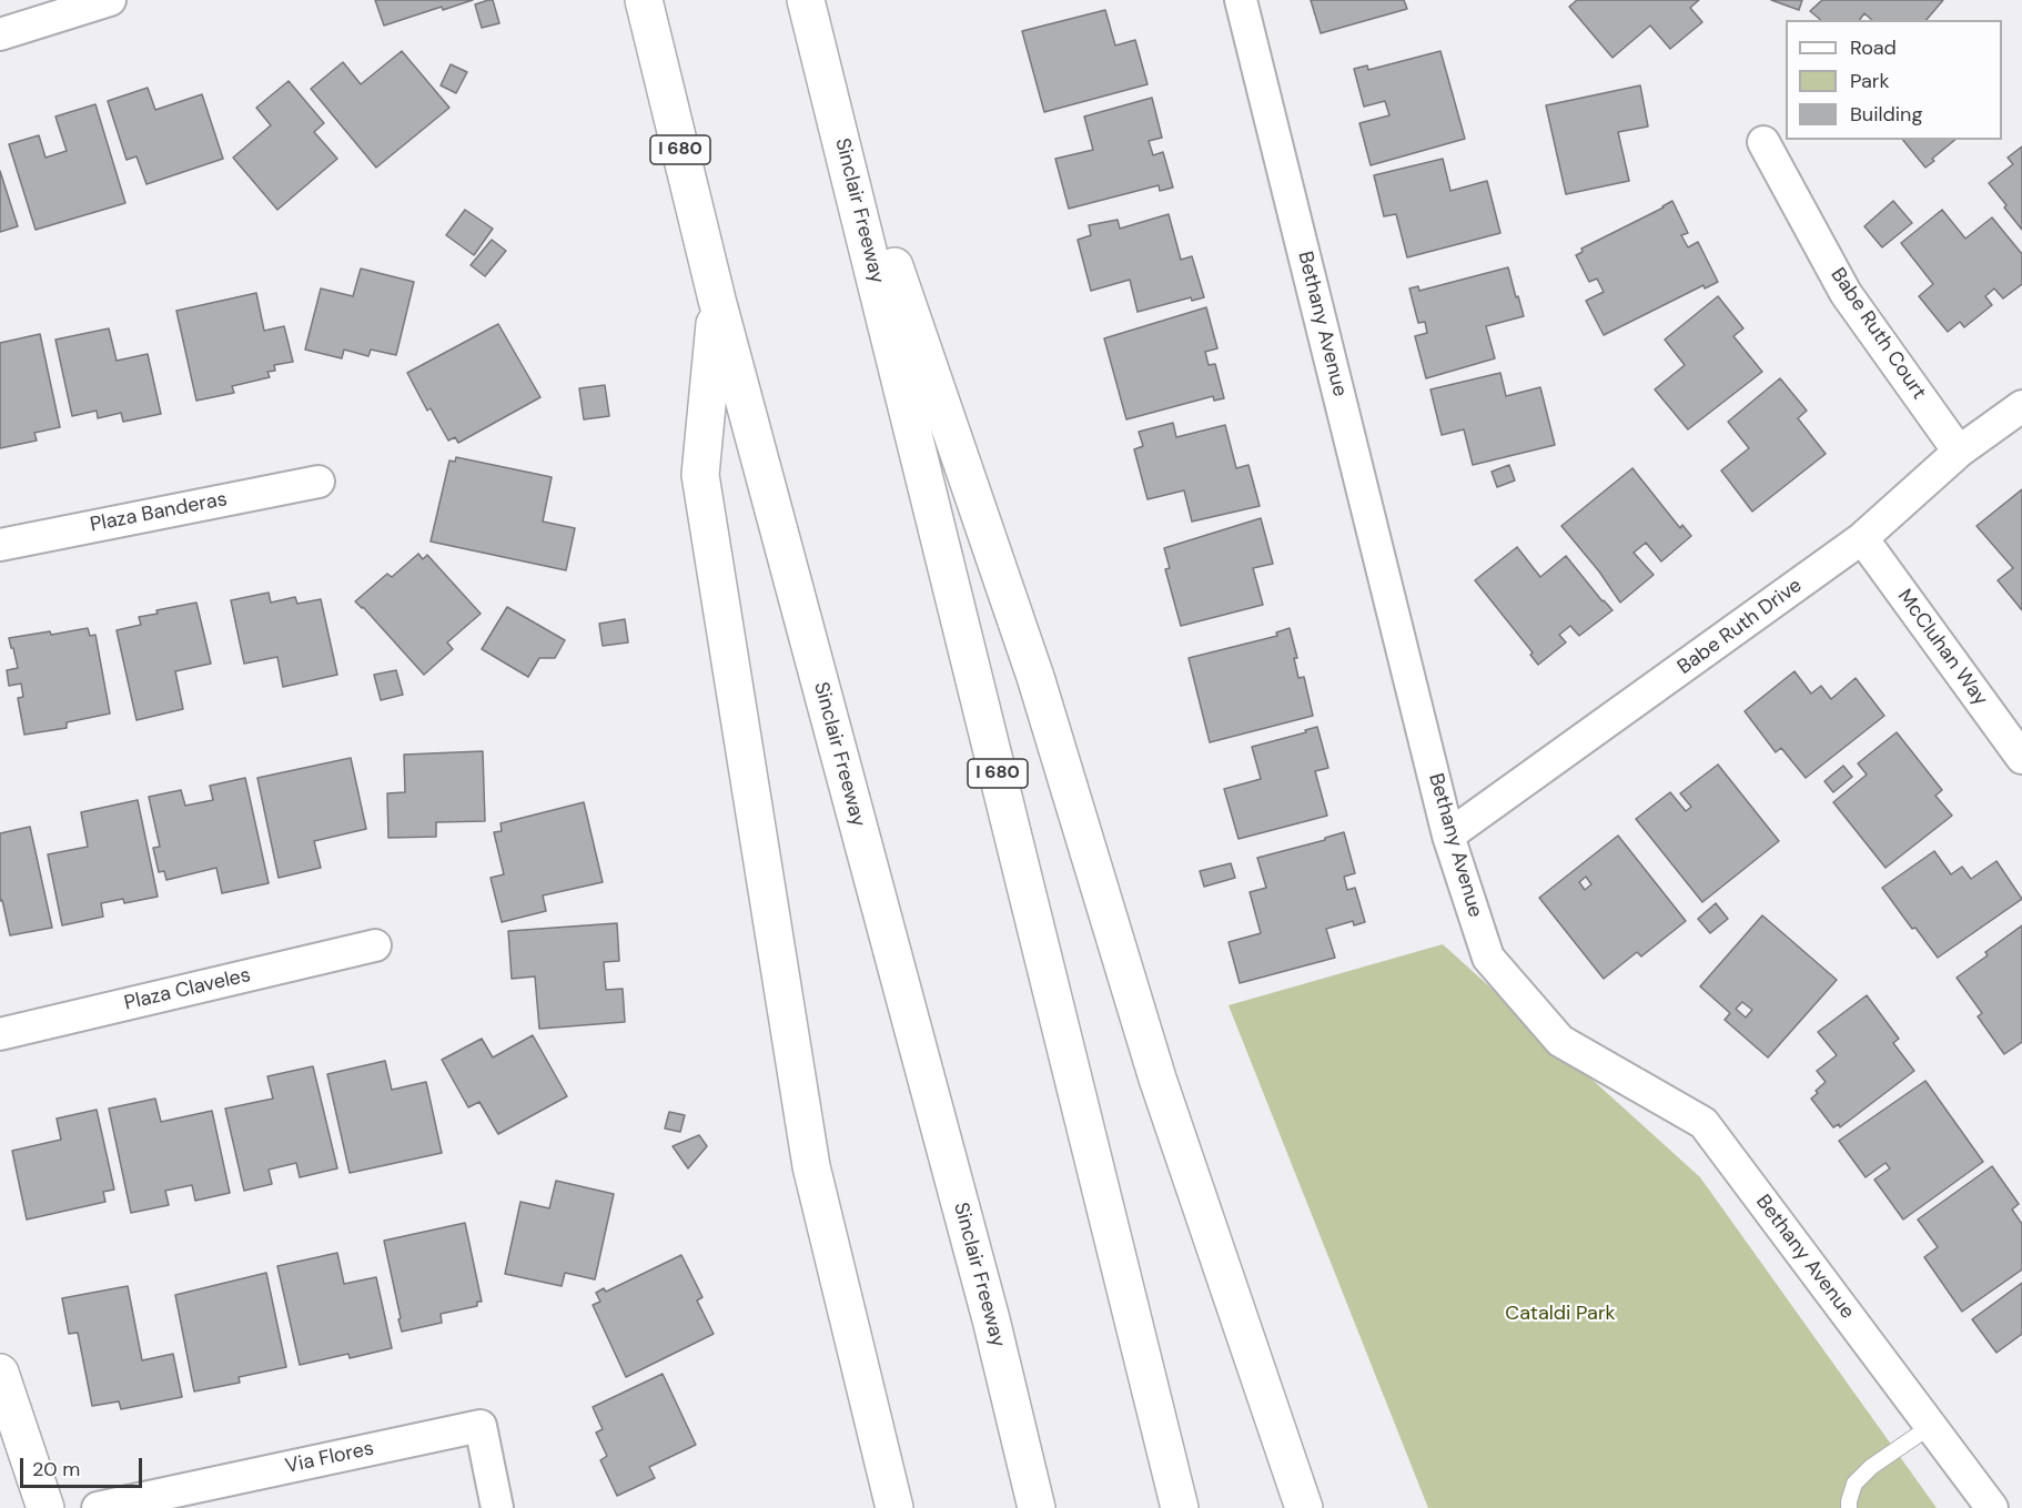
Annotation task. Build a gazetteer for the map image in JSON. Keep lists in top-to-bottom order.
{
  "streets": {
    "main road": ["I 680", "Sinclair Freeway"],
    "street": [
      "Bethany Avenue",
      "Babe Ruth Court",
      "Plaza Banderas",
      "Babe Ruth Drive",
      "McCluhan Way",
      "Plaza Claveles",
      "Via Flores"
    ]
  },
  "crossings": [
    ["Bethany Avenue", "Babe Ruth Drive"],
    ["Babe Ruth Court", "Babe Ruth Drive"],
    ["Babe Ruth Drive", "McCluhan Way"]
  ],
  "parks": ["Cataldi Park"],
  "legend": ["Road", "Park", "Building"],
  "scale_bar": "20 m"
}
